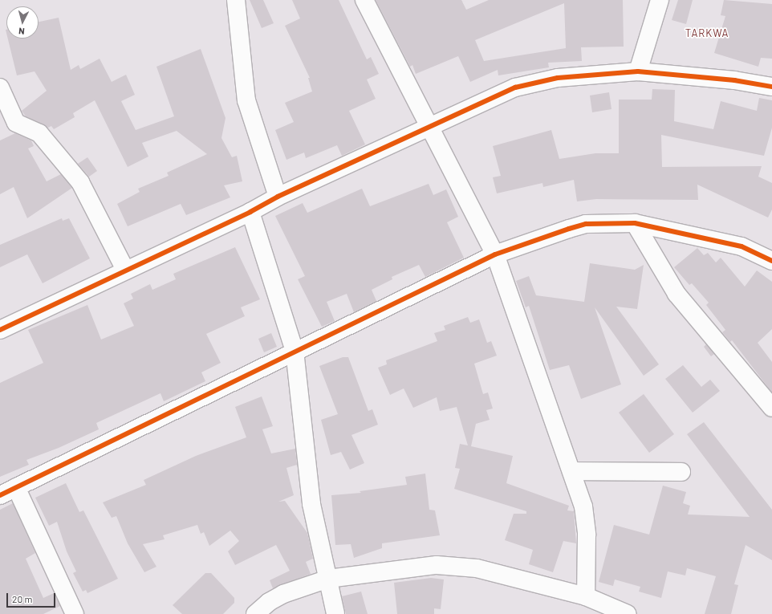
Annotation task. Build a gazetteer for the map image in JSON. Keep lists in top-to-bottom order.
{
  "districts": ["TARKWA"],
  "scale_bar": "20 m",
  "north": "bottom"
}
